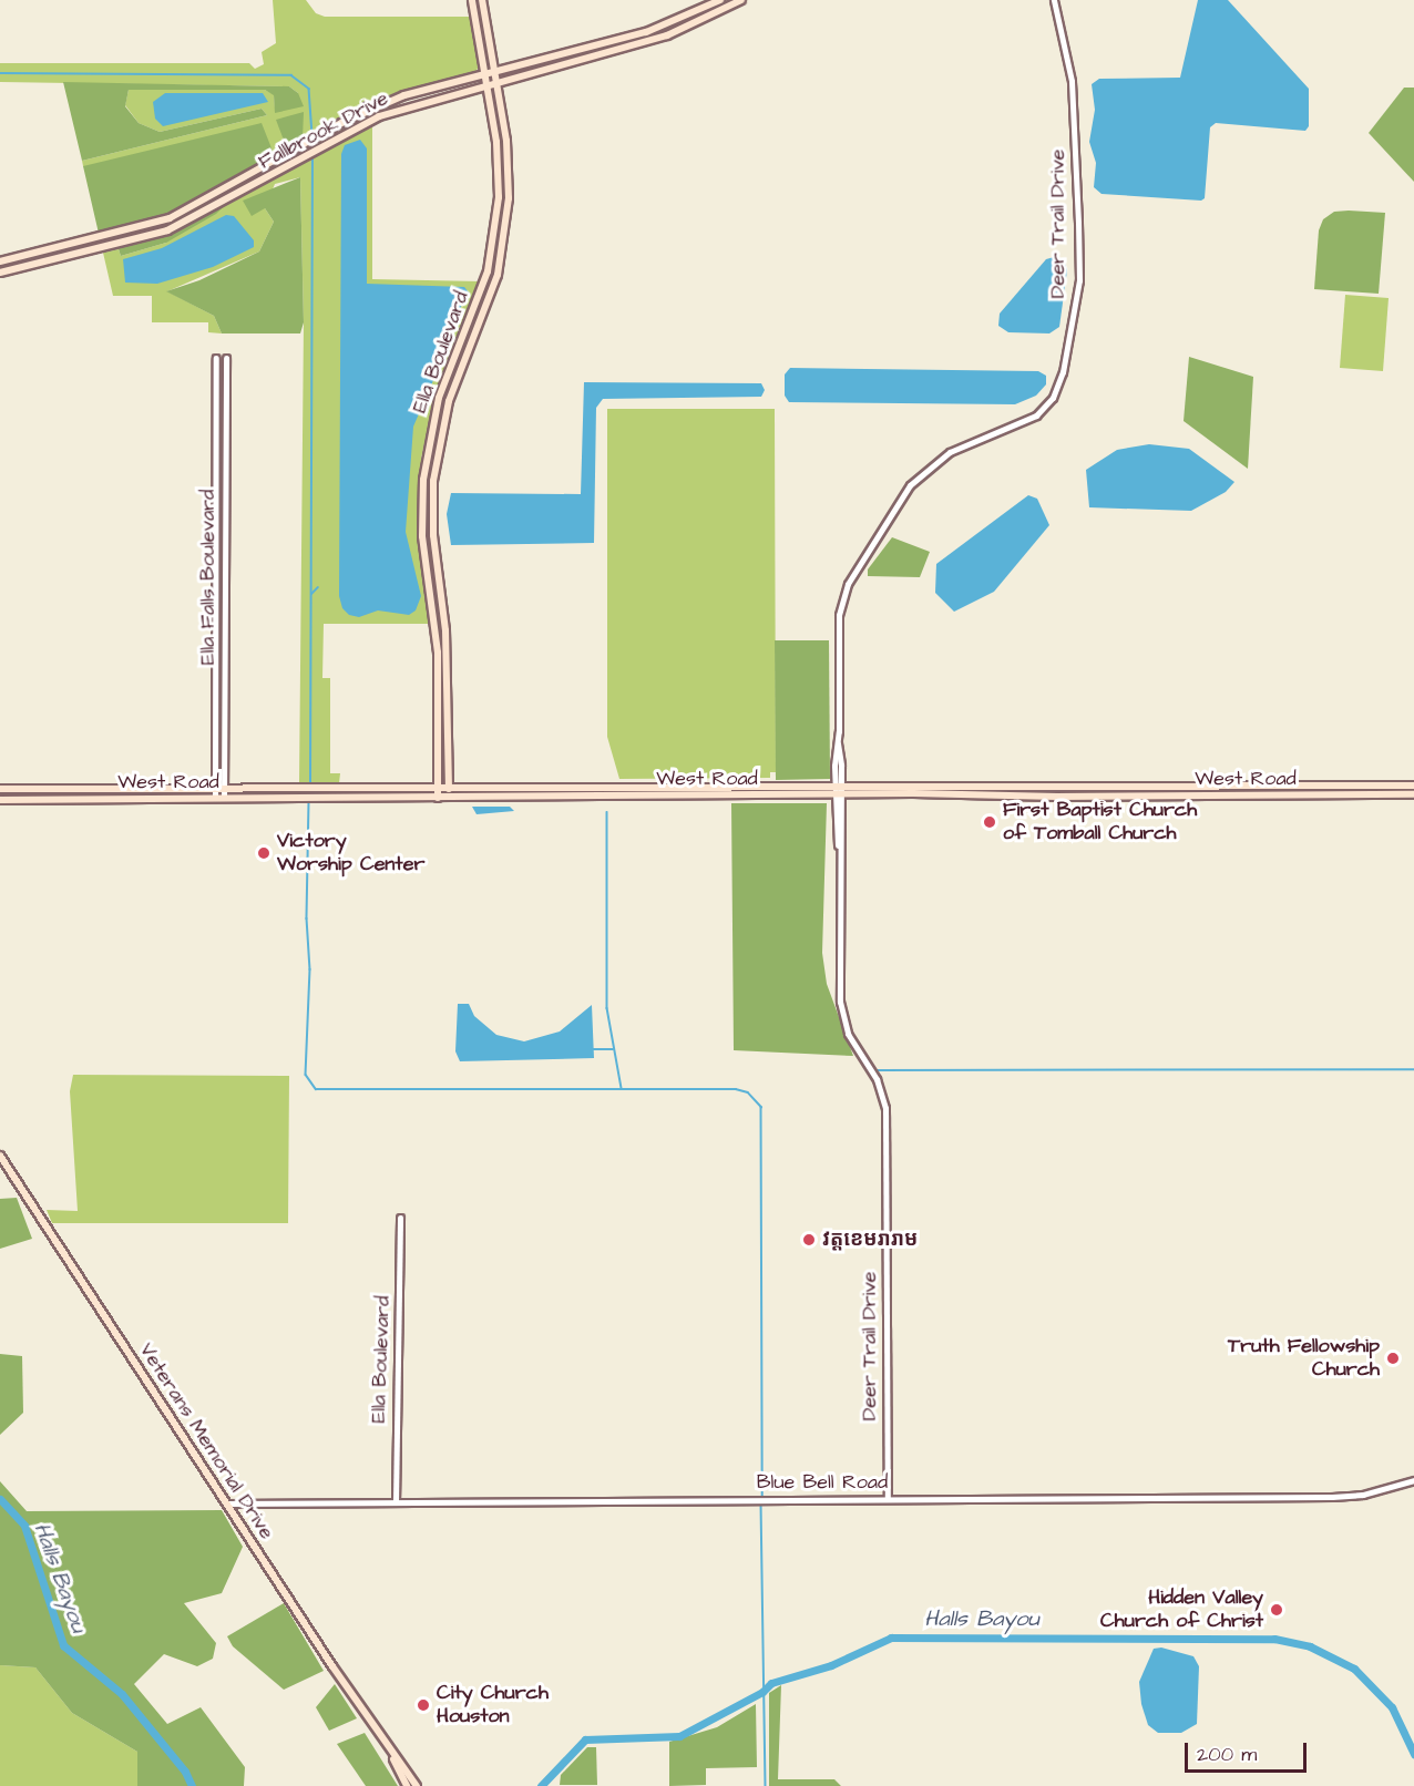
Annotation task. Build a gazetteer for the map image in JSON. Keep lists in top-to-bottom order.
{
  "streets": {
    "main road": [
      "Fallbrook Drive",
      "Ella Boulevard",
      "West Road",
      "Veterans Memorial Drive"
    ],
    "street": ["Deer Trail Drive", "Ella Falls Boulevard", "Blue Bell Road"]
  },
  "crossings": [
    ["Fallbrook Drive", "Ella Boulevard"],
    ["Deer Trail Drive", "West Road"],
    ["Deer Trail Drive", "Blue Bell Road"],
    ["Ella Boulevard", "West Road"],
    ["Ella Boulevard", "Blue Bell Road"],
    ["Ella Falls Boulevard", "West Road"],
    ["Veterans Memorial Drive", "Blue Bell Road"]
  ],
  "water": ["Halls Bayou"],
  "places": [
    "First Baptist Church of Tomball Church",
    "Victory Worship Center",
    "វត្តខេមរារាម",
    "Truth Fellowship Church",
    "Hidden Valley Church of Christ",
    "City Church Houston"
  ],
  "scale_bar": "200 m"
}
